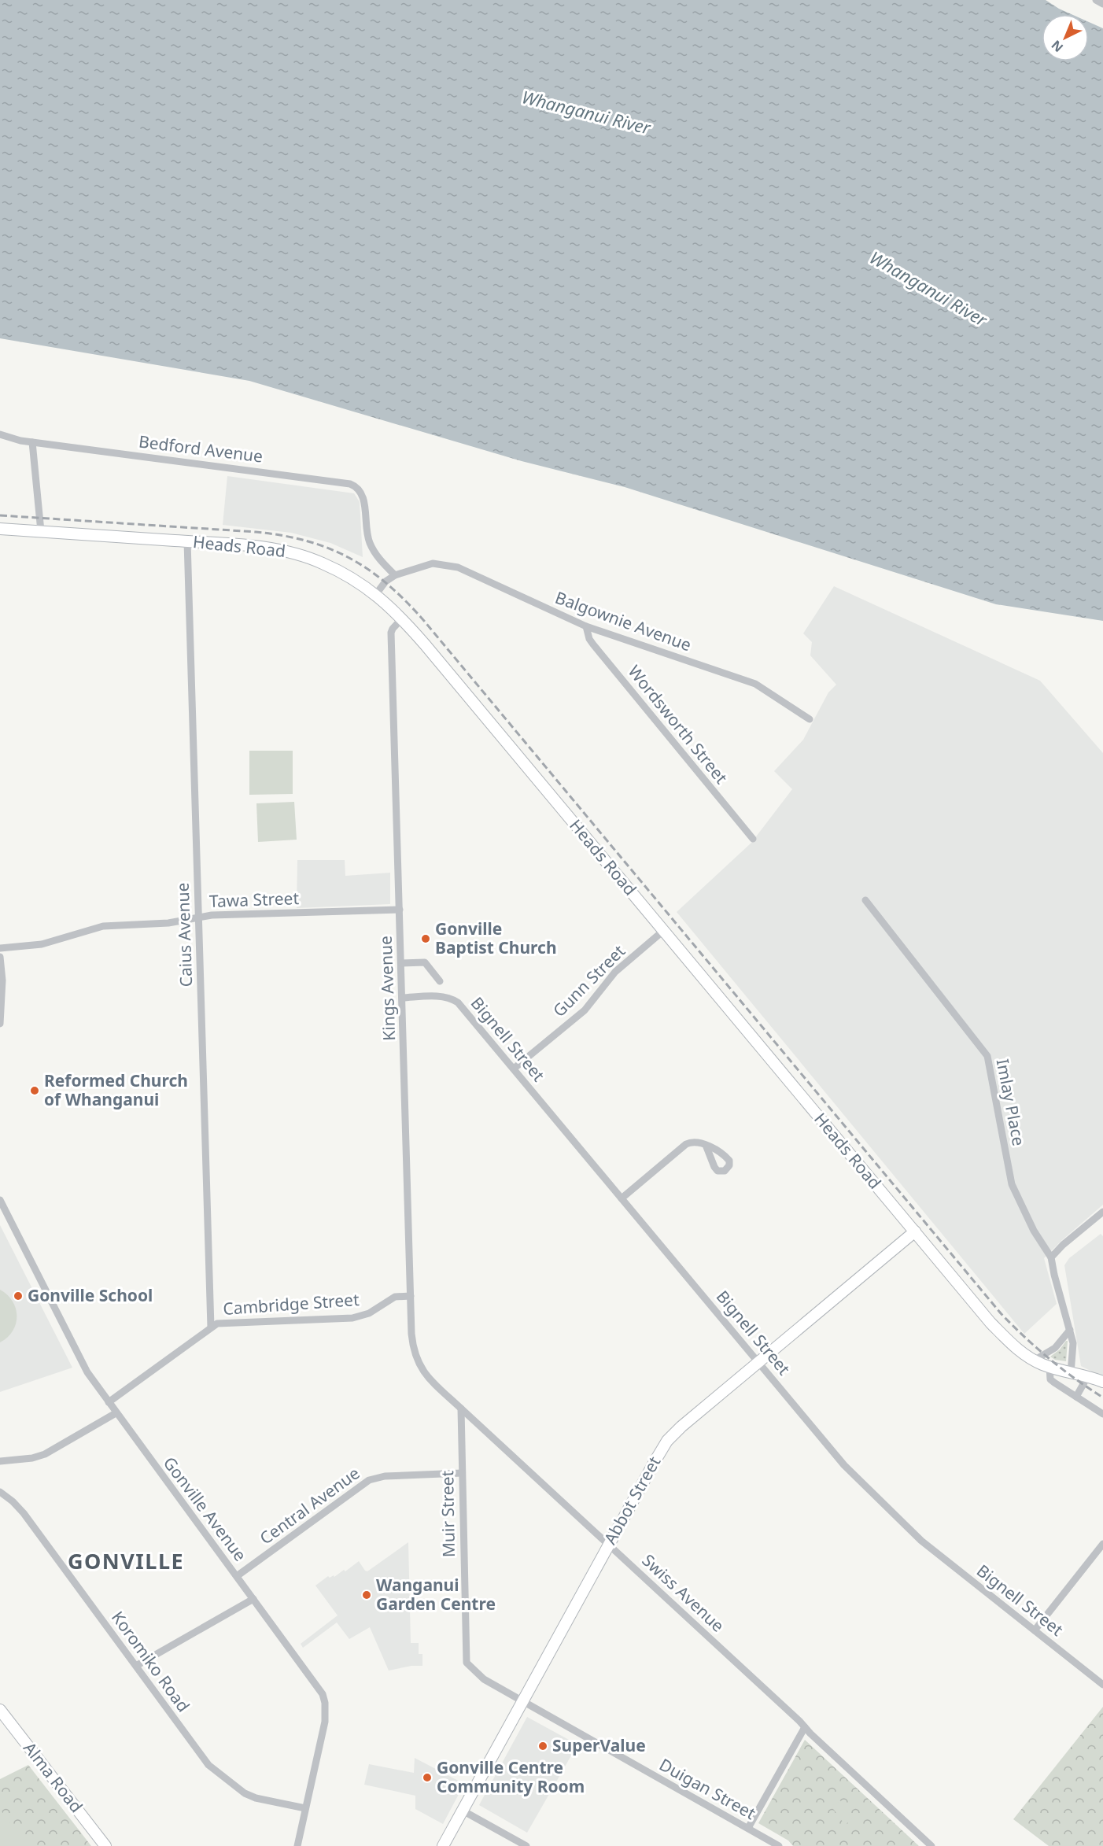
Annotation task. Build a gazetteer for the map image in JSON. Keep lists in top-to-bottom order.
{
  "streets": {
    "main road": ["Heads Road", "Abbot Street", "Alma Road"],
    "street": [
      "Bedford Avenue",
      "Balgownie Avenue",
      "Wordsworth Street",
      "Tawa Street",
      "Caius Avenue",
      "Gunn Street",
      "Kings Avenue",
      "Bignell Street",
      "Imlay Place",
      "Cambridge Street",
      "Central Avenue",
      "Gonville Avenue",
      "Muir Street",
      "Swiss Avenue",
      "Koromiko Road",
      "Duigan Street"
    ]
  },
  "crossings": [
    ["Bedford Avenue", "Balgownie Avenue"],
    ["Heads Road", "Balgownie Avenue"],
    ["Heads Road", "Caius Avenue"],
    ["Heads Road", "Gunn Street"],
    ["Heads Road", "Kings Avenue"],
    ["Heads Road", "Abbot Street"],
    ["Balgownie Avenue", "Wordsworth Street"],
    ["Tawa Street", "Caius Avenue"],
    ["Tawa Street", "Kings Avenue"],
    ["Caius Avenue", "Cambridge Street"],
    ["Gunn Street", "Bignell Street"],
    ["Kings Avenue", "Bignell Street"],
    ["Kings Avenue", "Cambridge Street"],
    ["Kings Avenue", "Swiss Avenue"],
    ["Bignell Street", "Abbot Street"],
    ["Cambridge Street", "Gonville Avenue"],
    ["Abbot Street", "Muir Street"],
    ["Abbot Street", "Swiss Avenue"],
    ["Abbot Street", "Duigan Street"],
    ["Central Avenue", "Gonville Avenue"],
    ["Central Avenue", "Muir Street"],
    ["Gonville Avenue", "Koromiko Road"],
    ["Muir Street", "Swiss Avenue"],
    ["Muir Street", "Duigan Street"]
  ],
  "districts": ["GONVILLE"],
  "water": ["Whanganui River"],
  "places": [
    "Gonville Baptist Church",
    "Reformed Church of Whanganui",
    "Gonville School",
    "Wanganui Garden Centre",
    "SuperValue",
    "Gonville Centre Community Room"
  ],
  "north": "bottom left"
}
